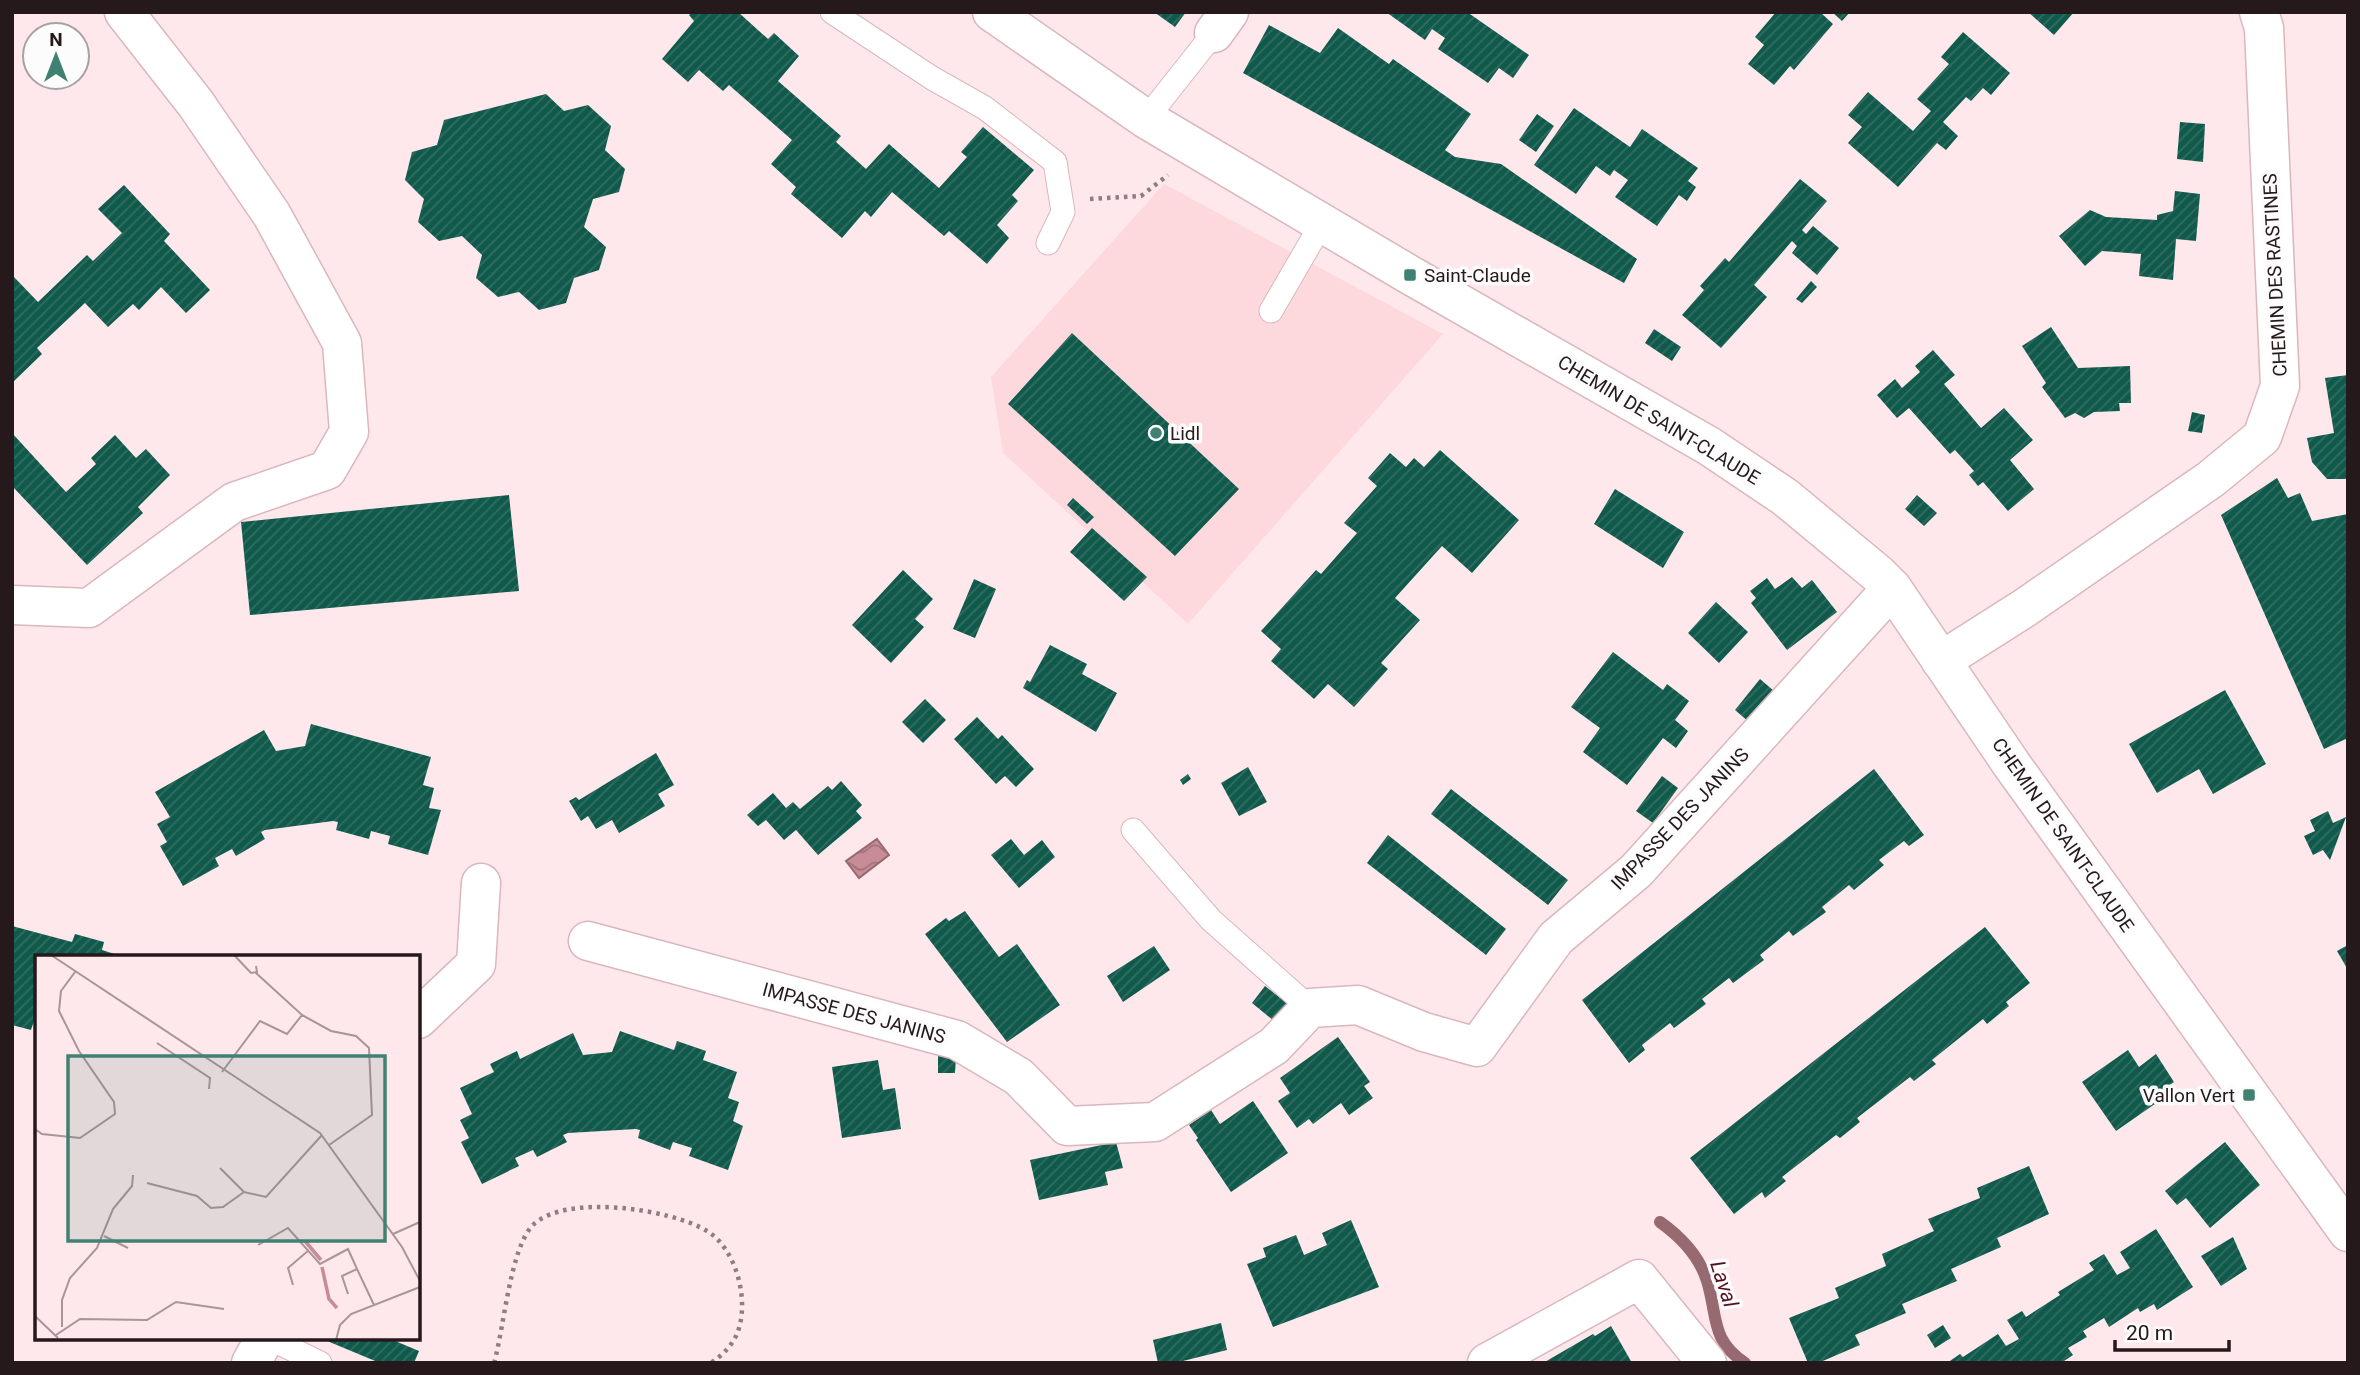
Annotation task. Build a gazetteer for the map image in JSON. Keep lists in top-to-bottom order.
{
  "streets": {
    "street": ["CHEMIN DES RASTINES", "CHEMIN DE SAINT-CLAUDE", "IMPASSE DES JANINS"]
  },
  "crossings": [
    ["CHEMIN DES RASTINES", "CHEMIN DE SAINT-CLAUDE"],
    ["CHEMIN DE SAINT-CLAUDE", "IMPASSE DES JANINS"]
  ],
  "water": ["Laval"],
  "places": {
    "transit": ["Saint-Claude", "Vallon Vert"],
    "other": ["Lidl"]
  },
  "scale_bar": "20 m",
  "north": "top"
}
